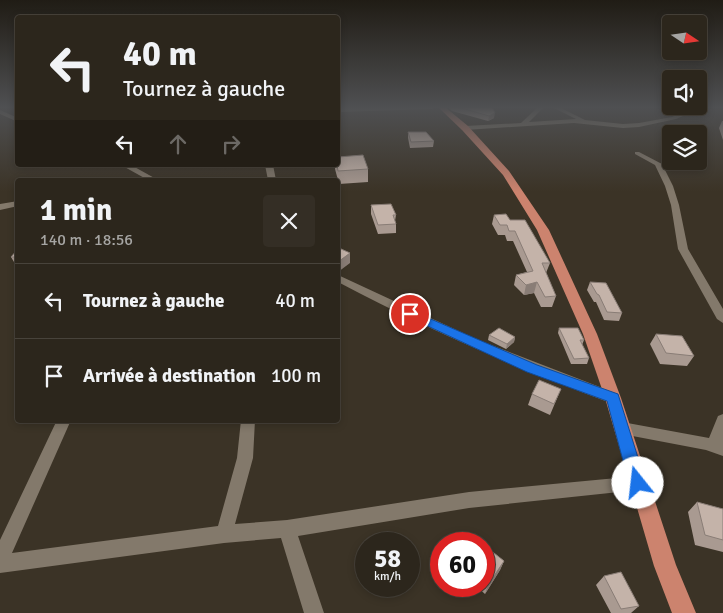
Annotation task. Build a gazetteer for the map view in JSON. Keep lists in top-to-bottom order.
{
  "north": "right",
  "page": {
    "turn": ["40 m", "Tournez à gauche"],
    "heading": ["1 min", "140 m · 18:56"],
    "list": [
      {
        "name": "Tournez à gauche",
        "value": "40 m"
      },
      {
        "name": "Arrivée à destination",
        "value": "100 m"
      }
    ],
    "speed": "58 km/h",
    "limit": "60"
  }
}
